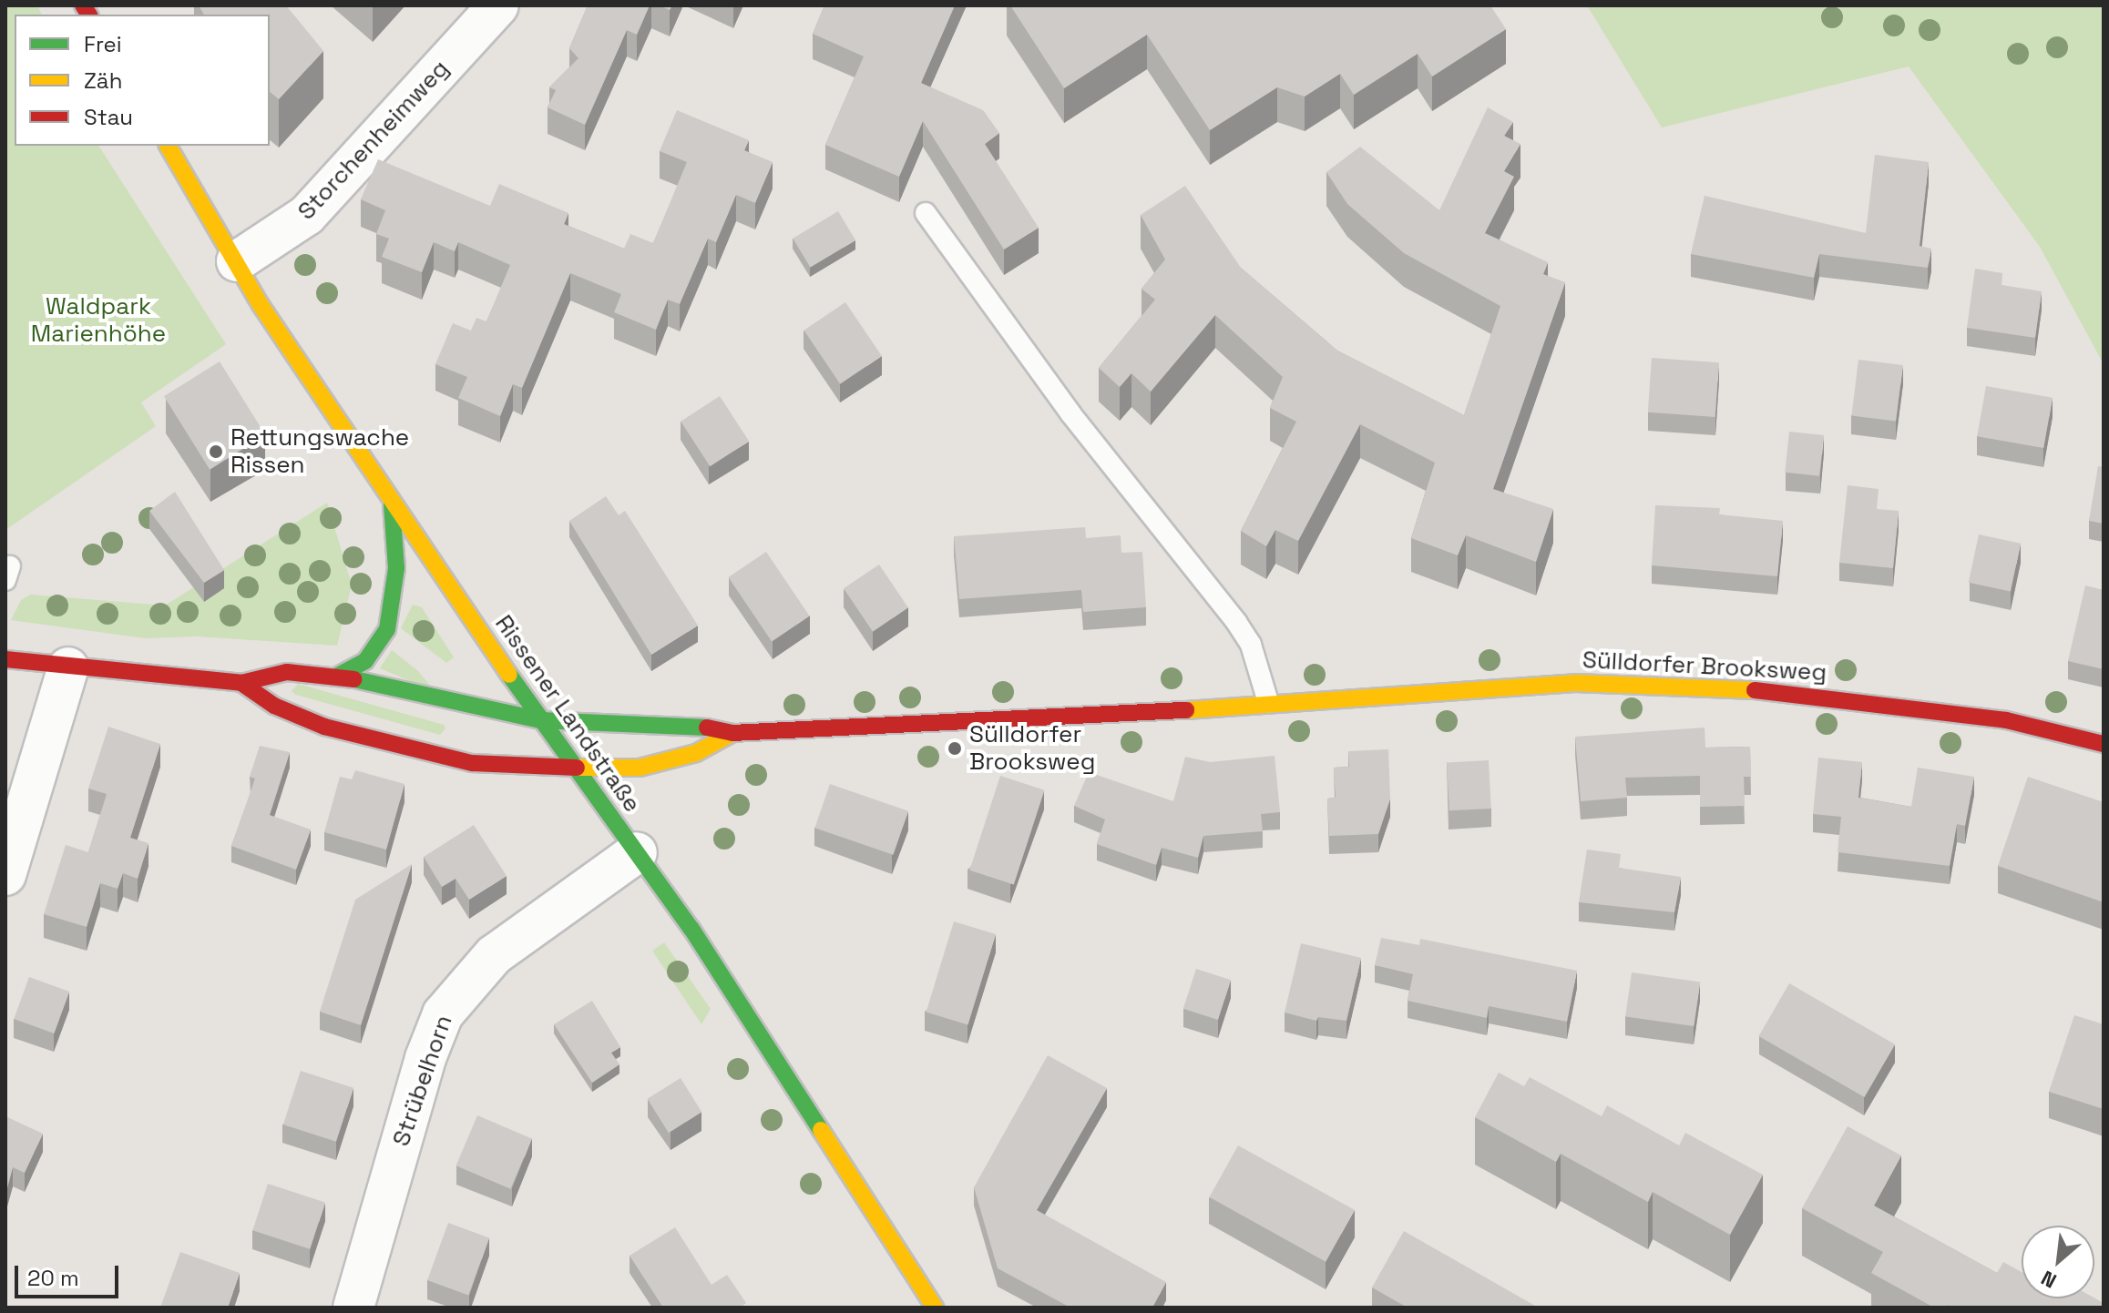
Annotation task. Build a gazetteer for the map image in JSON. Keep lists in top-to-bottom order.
{
  "streets": {
    "street": [
      "Storchenheimweg",
      "Sülldorfer Brooksweg",
      "Rissener Landstraße",
      "Strübelhorn"
    ]
  },
  "crossings": [
    ["Storchenheimweg", "Rissener Landstraße"],
    ["Sülldorfer Brooksweg", "Rissener Landstraße"],
    ["Rissener Landstraße", "Strübelhorn"]
  ],
  "parks": ["Waldpark Marienhöhe"],
  "places": ["Rettungswache Rissen", "Sülldorfer Brooksweg"],
  "legend": ["Frei", "Zäh", "Stau"],
  "scale_bar": "20 m",
  "north": "bottom left"
}
